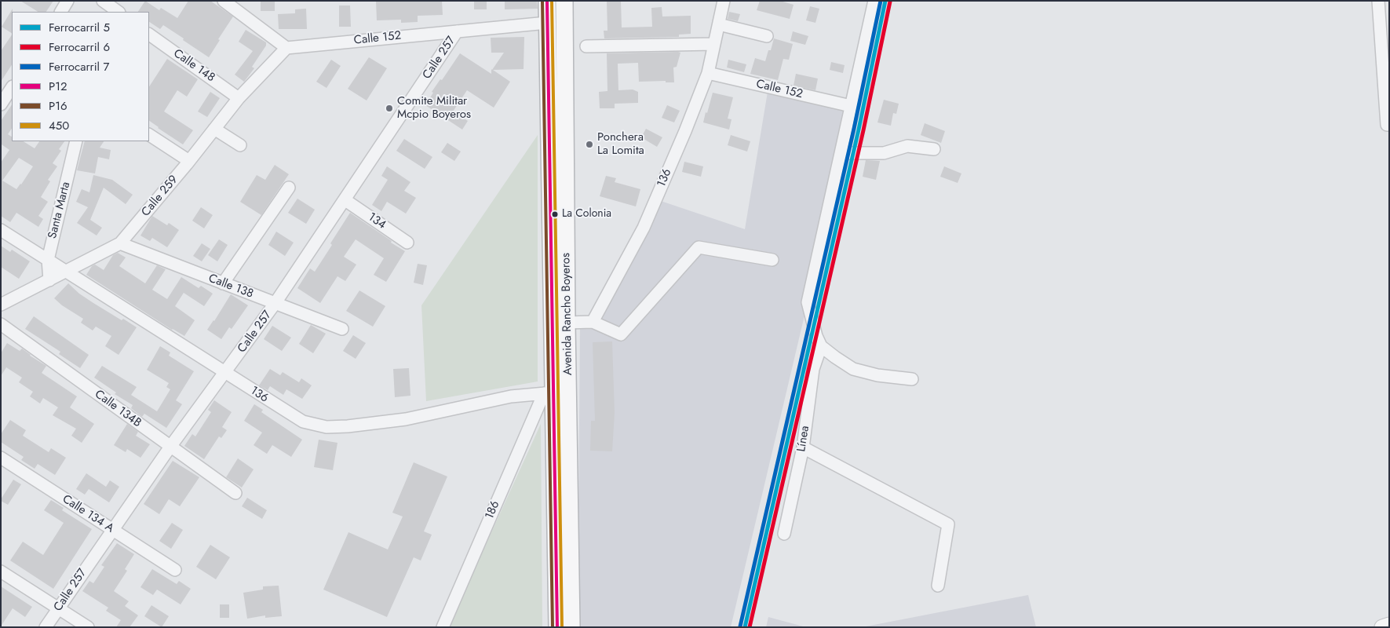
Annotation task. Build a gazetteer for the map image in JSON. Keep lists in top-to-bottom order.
{
  "streets": {
    "highway": ["Avenida Rancho Boyeros"],
    "street": [
      "Calle 152",
      "Calle 257",
      "Calle 148",
      "136",
      "Calle 259",
      "Santa Marta",
      "134",
      "Calle 138",
      "Calle 134B",
      "Línea",
      "186",
      "Calle 134 A"
    ]
  },
  "crossings": [
    ["Calle 152", "Calle 257"],
    ["Calle 152", "136"],
    ["Calle 152", "Calle 259"],
    ["Calle 152", "Avenida Rancho Boyeros"],
    ["Calle 257", "136"],
    ["Calle 257", "134"],
    ["Calle 257", "Calle 138"],
    ["Calle 257", "Calle 134B"],
    ["Calle 257", "Calle 134 A"],
    ["Calle 148", "Calle 259"],
    ["136", "Calle 259"],
    ["136", "Santa Marta"],
    ["136", "Avenida Rancho Boyeros"],
    ["136", "186"],
    ["Calle 259", "Santa Marta"],
    ["Calle 259", "Calle 138"],
    ["Avenida Rancho Boyeros", "186"]
  ],
  "places": ["Comite Militar Mcpio Boyeros", "Ponchera La Lomita", "La Colonia"],
  "lines": [
    "rail line 5",
    "rail line 7",
    "transit line P12",
    "transit line P16",
    "transit line 450",
    "rail line 6"
  ],
  "legend": [
    "Ferrocarril 5",
    "Ferrocarril 6",
    "Ferrocarril 7",
    "P12",
    "P16",
    "450"
  ]
}
